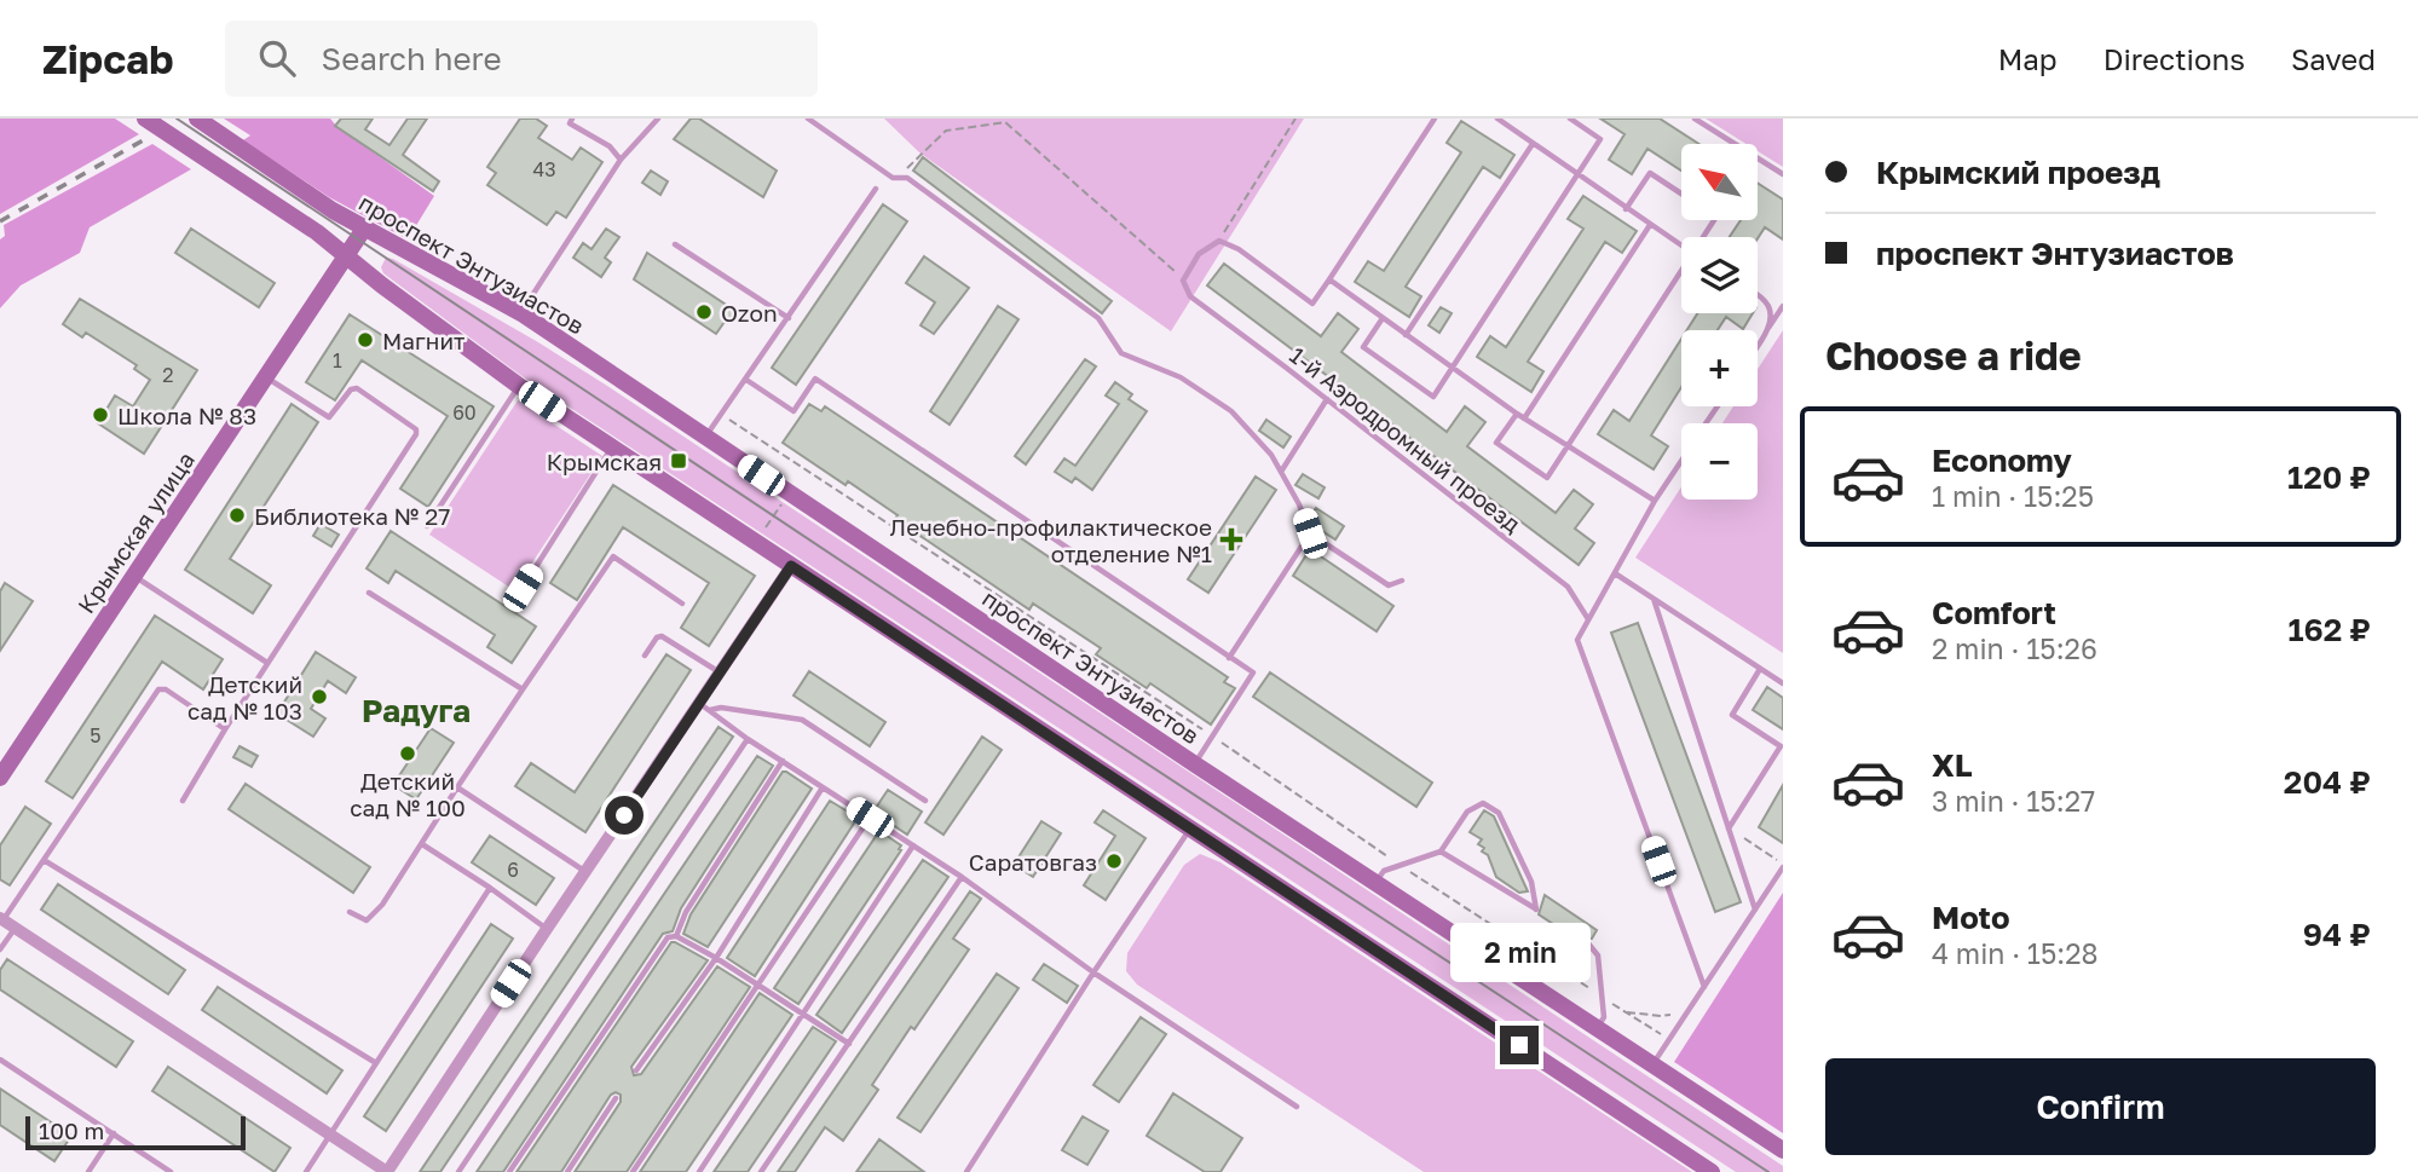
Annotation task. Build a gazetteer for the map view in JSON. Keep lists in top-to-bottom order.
{
  "streets": {
    "main road": ["проспект Энтузиастов", "Крымская улица"],
    "lane": ["1-й Аэродромный проезд"]
  },
  "crossings": [
    ["проспект Энтузиастов", "Крымская улица"]
  ],
  "districts": ["Радуга"],
  "places": {
    "other": [
      "Ozon",
      "Магнит",
      "Школа № 83",
      "Библиотека № 27",
      "Детский сад № 103",
      "Детский сад № 100",
      "Саратовгаз"
    ],
    "transit": ["Крымская"],
    "health": ["Лечебно-профилактическое отделение №1"]
  },
  "house_numbers": [
    "43",
    "1",
    "2",
    "60",
    "5",
    "6"
  ],
  "scale_bar": "100 m",
  "north": "top left",
  "page": {
    "header": "Zipcab",
    "search": "Search here",
    "nav": ["Map", "Directions", "Saved"],
    "banner": ["Крымский проезд", "проспект Энтузиастов"],
    "map_buttons": ["+", "−"],
    "heading": "Choose a ride",
    "list": [
      {
        "name": "Economy",
        "note": "1 min · 15:25",
        "value": "120 ₽"
      },
      {
        "name": "Comfort",
        "note": "2 min · 15:26",
        "value": "162 ₽"
      },
      {
        "name": "XL",
        "note": "3 min · 15:27",
        "value": "204 ₽"
      },
      {
        "name": "Moto",
        "note": "4 min · 15:28",
        "value": "94 ₽"
      }
    ],
    "bubble": "2 min",
    "buttons": "Confirm",
    "scale": "100 m"
  }
}
